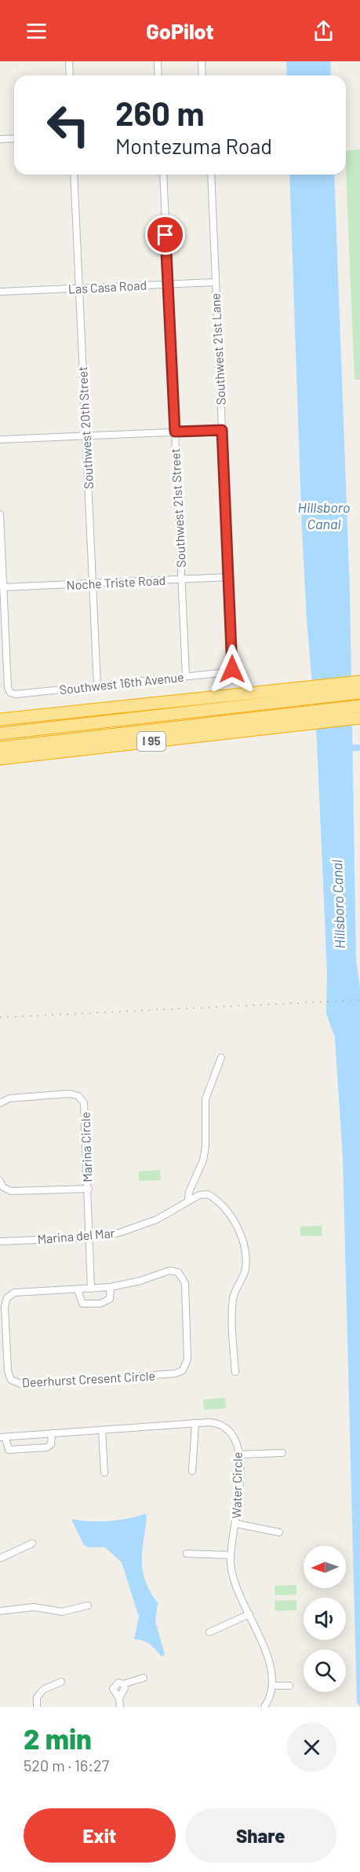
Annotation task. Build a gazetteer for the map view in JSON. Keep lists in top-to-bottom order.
{
  "streets": {
    "highway": ["I 95"],
    "street": [
      "Las Casa Road",
      "Southwest 21st Lane",
      "Southwest 20th Street",
      "Southwest 21st Street",
      "Noche Triste Road",
      "Southwest 16th Avenue",
      "Marina Circle",
      "Marina del Mar",
      "Deerhurst Cresent Circle",
      "Water Circle"
    ]
  },
  "crossings": [
    ["Las Casa Road", "Southwest 21st Lane"],
    ["Las Casa Road", "Southwest 20th Street"],
    ["Las Casa Road", "Southwest 21st Street"],
    ["Southwest 21st Lane", "Noche Triste Road"],
    ["Southwest 21st Lane", "Southwest 16th Avenue"],
    ["Southwest 20th Street", "Noche Triste Road"],
    ["Southwest 20th Street", "Southwest 16th Avenue"],
    ["Southwest 21st Street", "Noche Triste Road"],
    ["Southwest 21st Street", "Southwest 16th Avenue"],
    ["Noche Triste Road", "Southwest 16th Avenue"]
  ],
  "water": ["Hillsboro Canal"],
  "north": "left",
  "page": {
    "header": "GoPilot",
    "turn": ["260 m", "Montezuma Road"],
    "heading": ["2 min", "520 m · 16:27"],
    "buttons": ["Exit", "Share"]
  }
}
